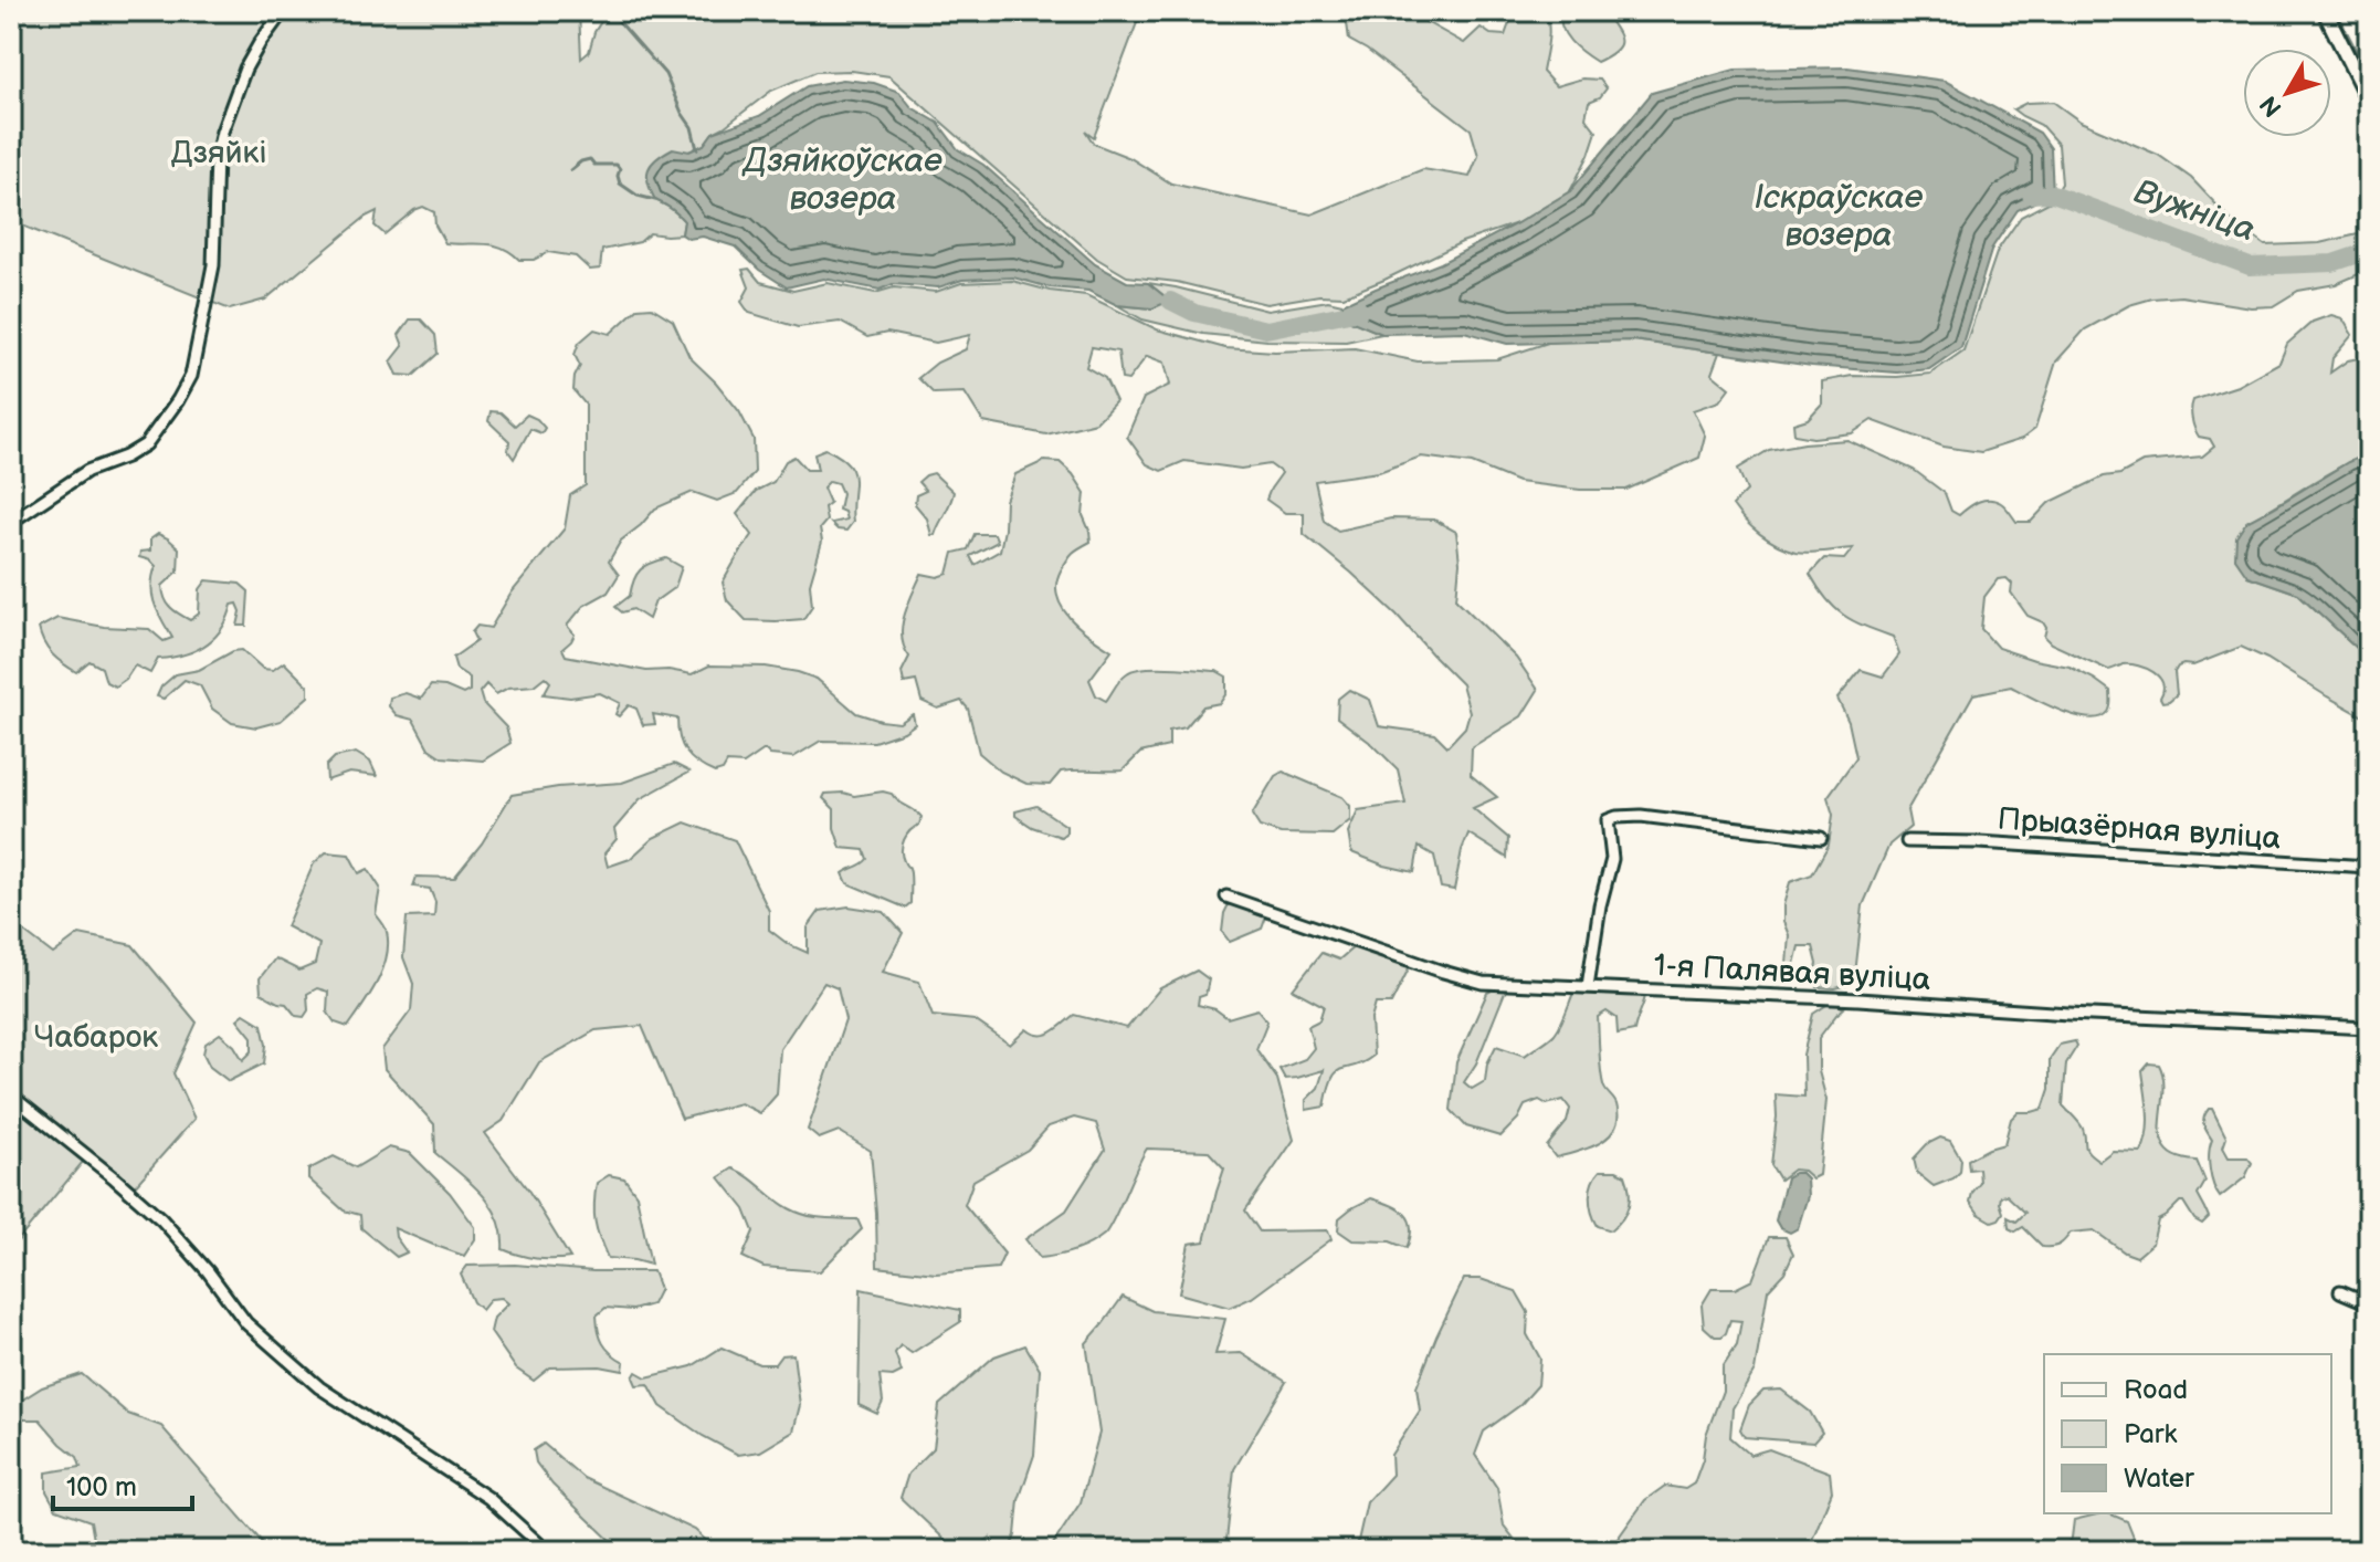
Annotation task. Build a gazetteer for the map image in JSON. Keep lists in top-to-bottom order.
{
  "streets": {
    "street": ["Прыазёрная вуліца", "1-я Палявая вуліца"]
  },
  "water": ["Дзяйкоўскае возера", "Іскраўскае возера", "Вужніца"],
  "parks": ["Дзяйкі", "Чабарок"],
  "legend": ["Road", "Park", "Water"],
  "scale_bar": "100 m",
  "north": "bottom left"
}
